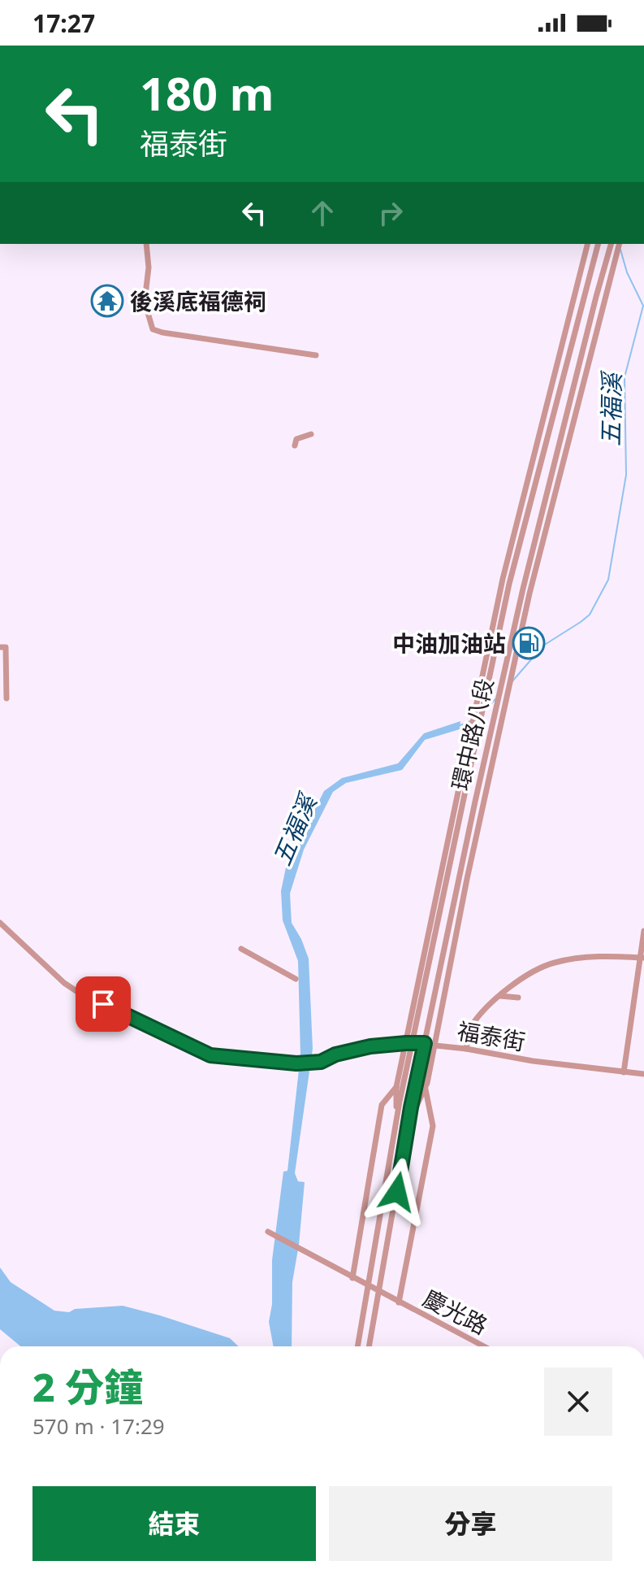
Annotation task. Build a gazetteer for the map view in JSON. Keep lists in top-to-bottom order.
{
  "streets": {
    "street": ["環中路八段", "福泰街", "慶光路"]
  },
  "crossings": [
    ["環中路八段", "福泰街"],
    ["環中路八段", "慶光路"]
  ],
  "water": ["五福溪"],
  "places": {
    "temple": ["後溪底福德祠"],
    "fuel station": ["中油加油站"]
  },
  "page": {
    "status": "17:27",
    "turn": ["180 m", "福泰街"],
    "heading": ["2 分鐘", "570 m · 17:29"],
    "buttons": ["結束", "分享"]
  }
}
